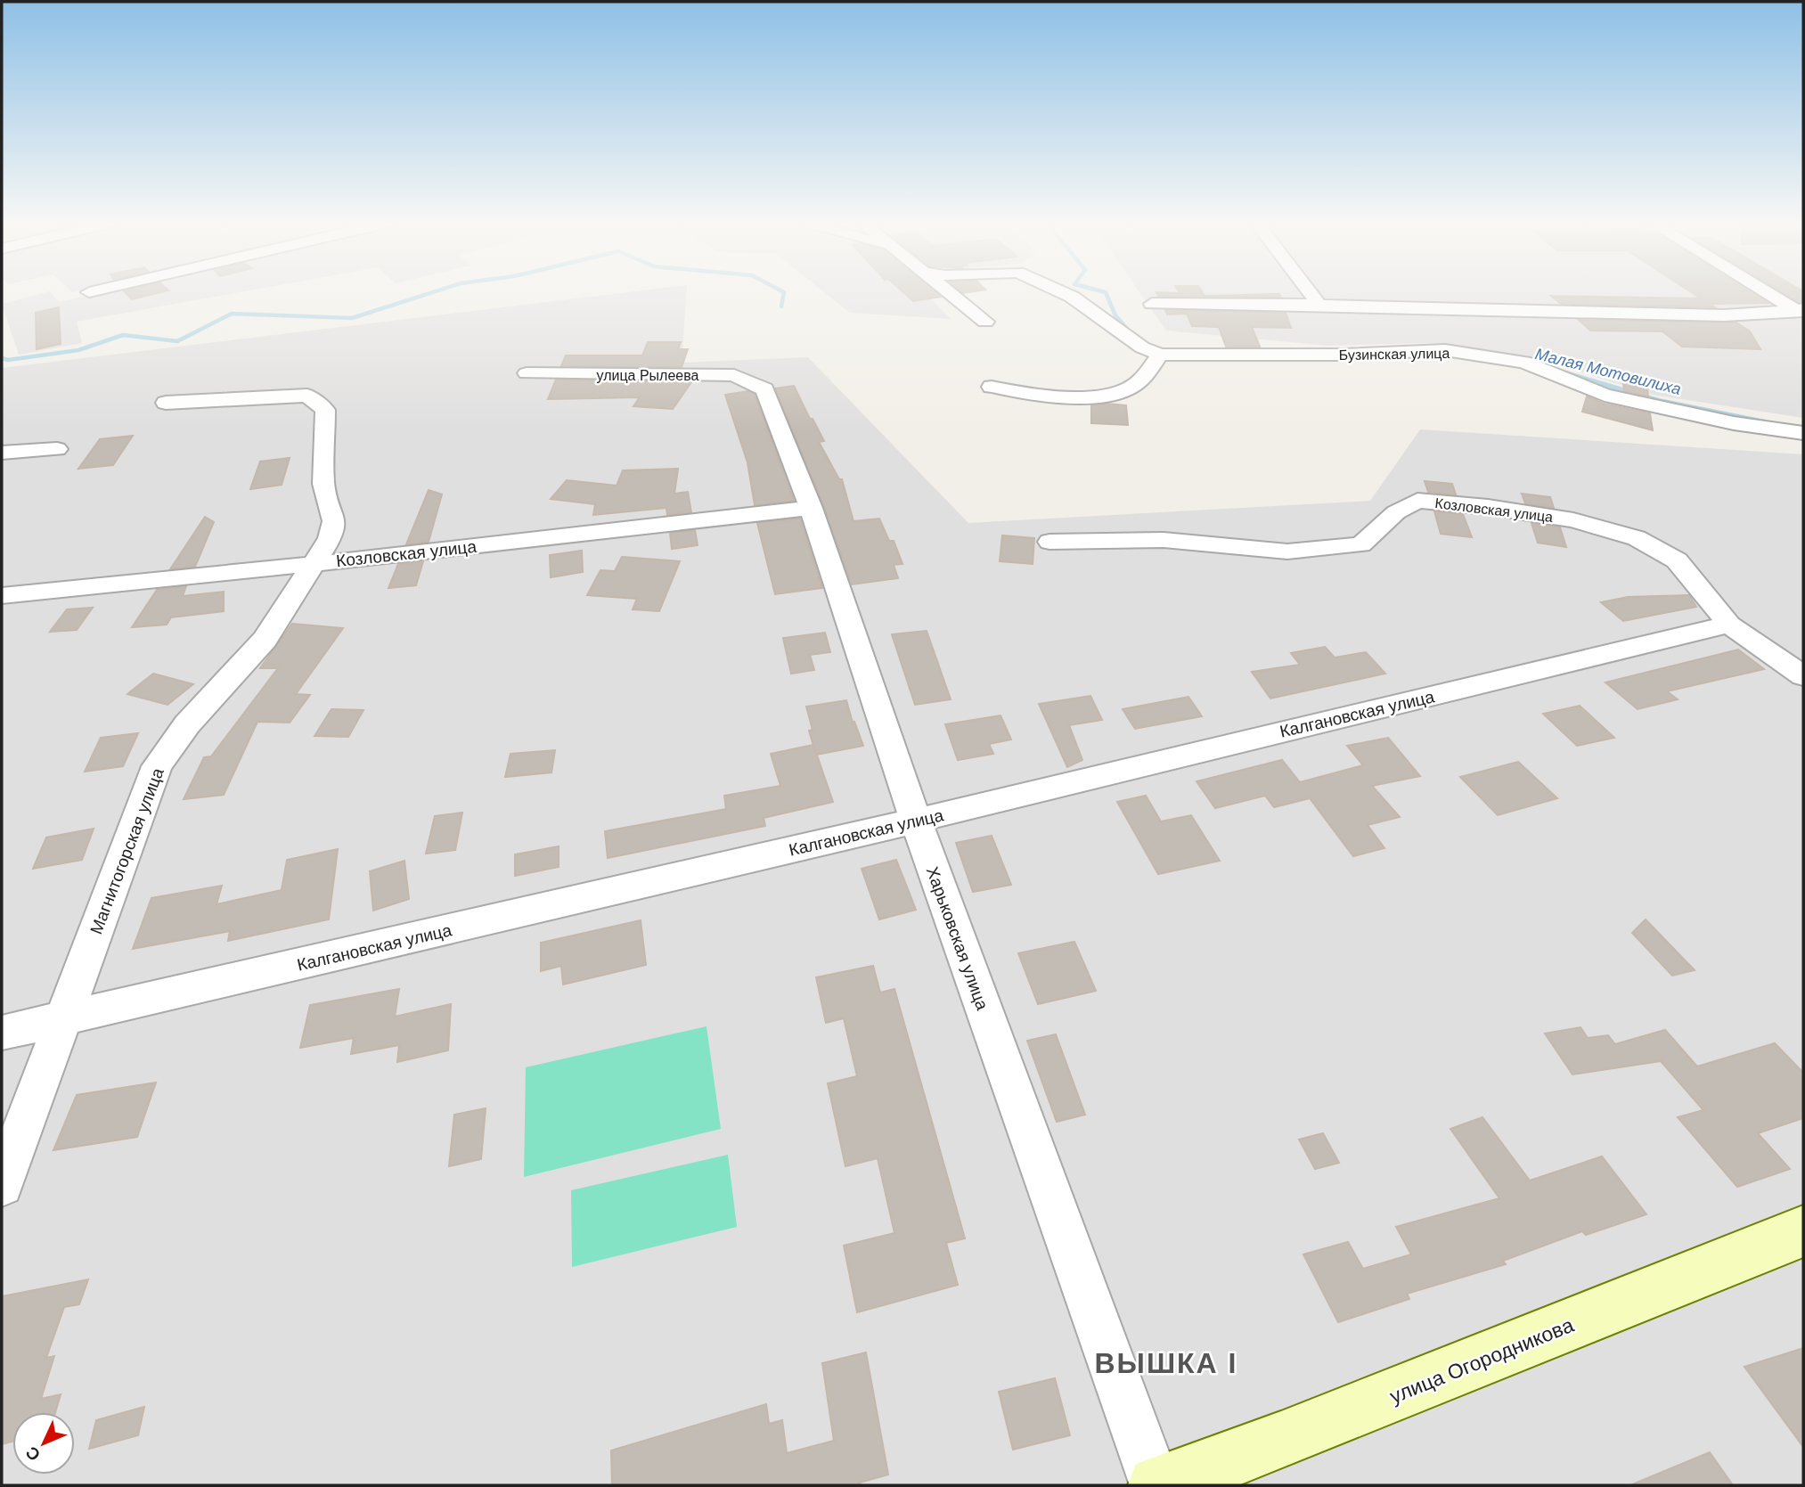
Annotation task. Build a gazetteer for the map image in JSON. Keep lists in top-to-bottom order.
{
  "streets": {
    "main road": ["улица Огородникова"],
    "street": [
      "Бузинская улица",
      "улица Рылеева",
      "Козловская улица",
      "Калгановская улица",
      "Магнитогорская улица",
      "Харьковская улица"
    ]
  },
  "crossings": [
    ["улица Рылеева", "Харьковская улица"],
    ["Козловская улица", "Калгановская улица"],
    ["Козловская улица", "Магнитогорская улица"],
    ["Козловская улица", "Харьковская улица"],
    ["Калгановская улица", "Магнитогорская улица"],
    ["Калгановская улица", "Харьковская улица"],
    ["Харьковская улица", "улица Огородникова"]
  ],
  "districts": ["ВЫШКА I"],
  "water": ["Малая Мотовилиха"],
  "north": "bottom left"
}
